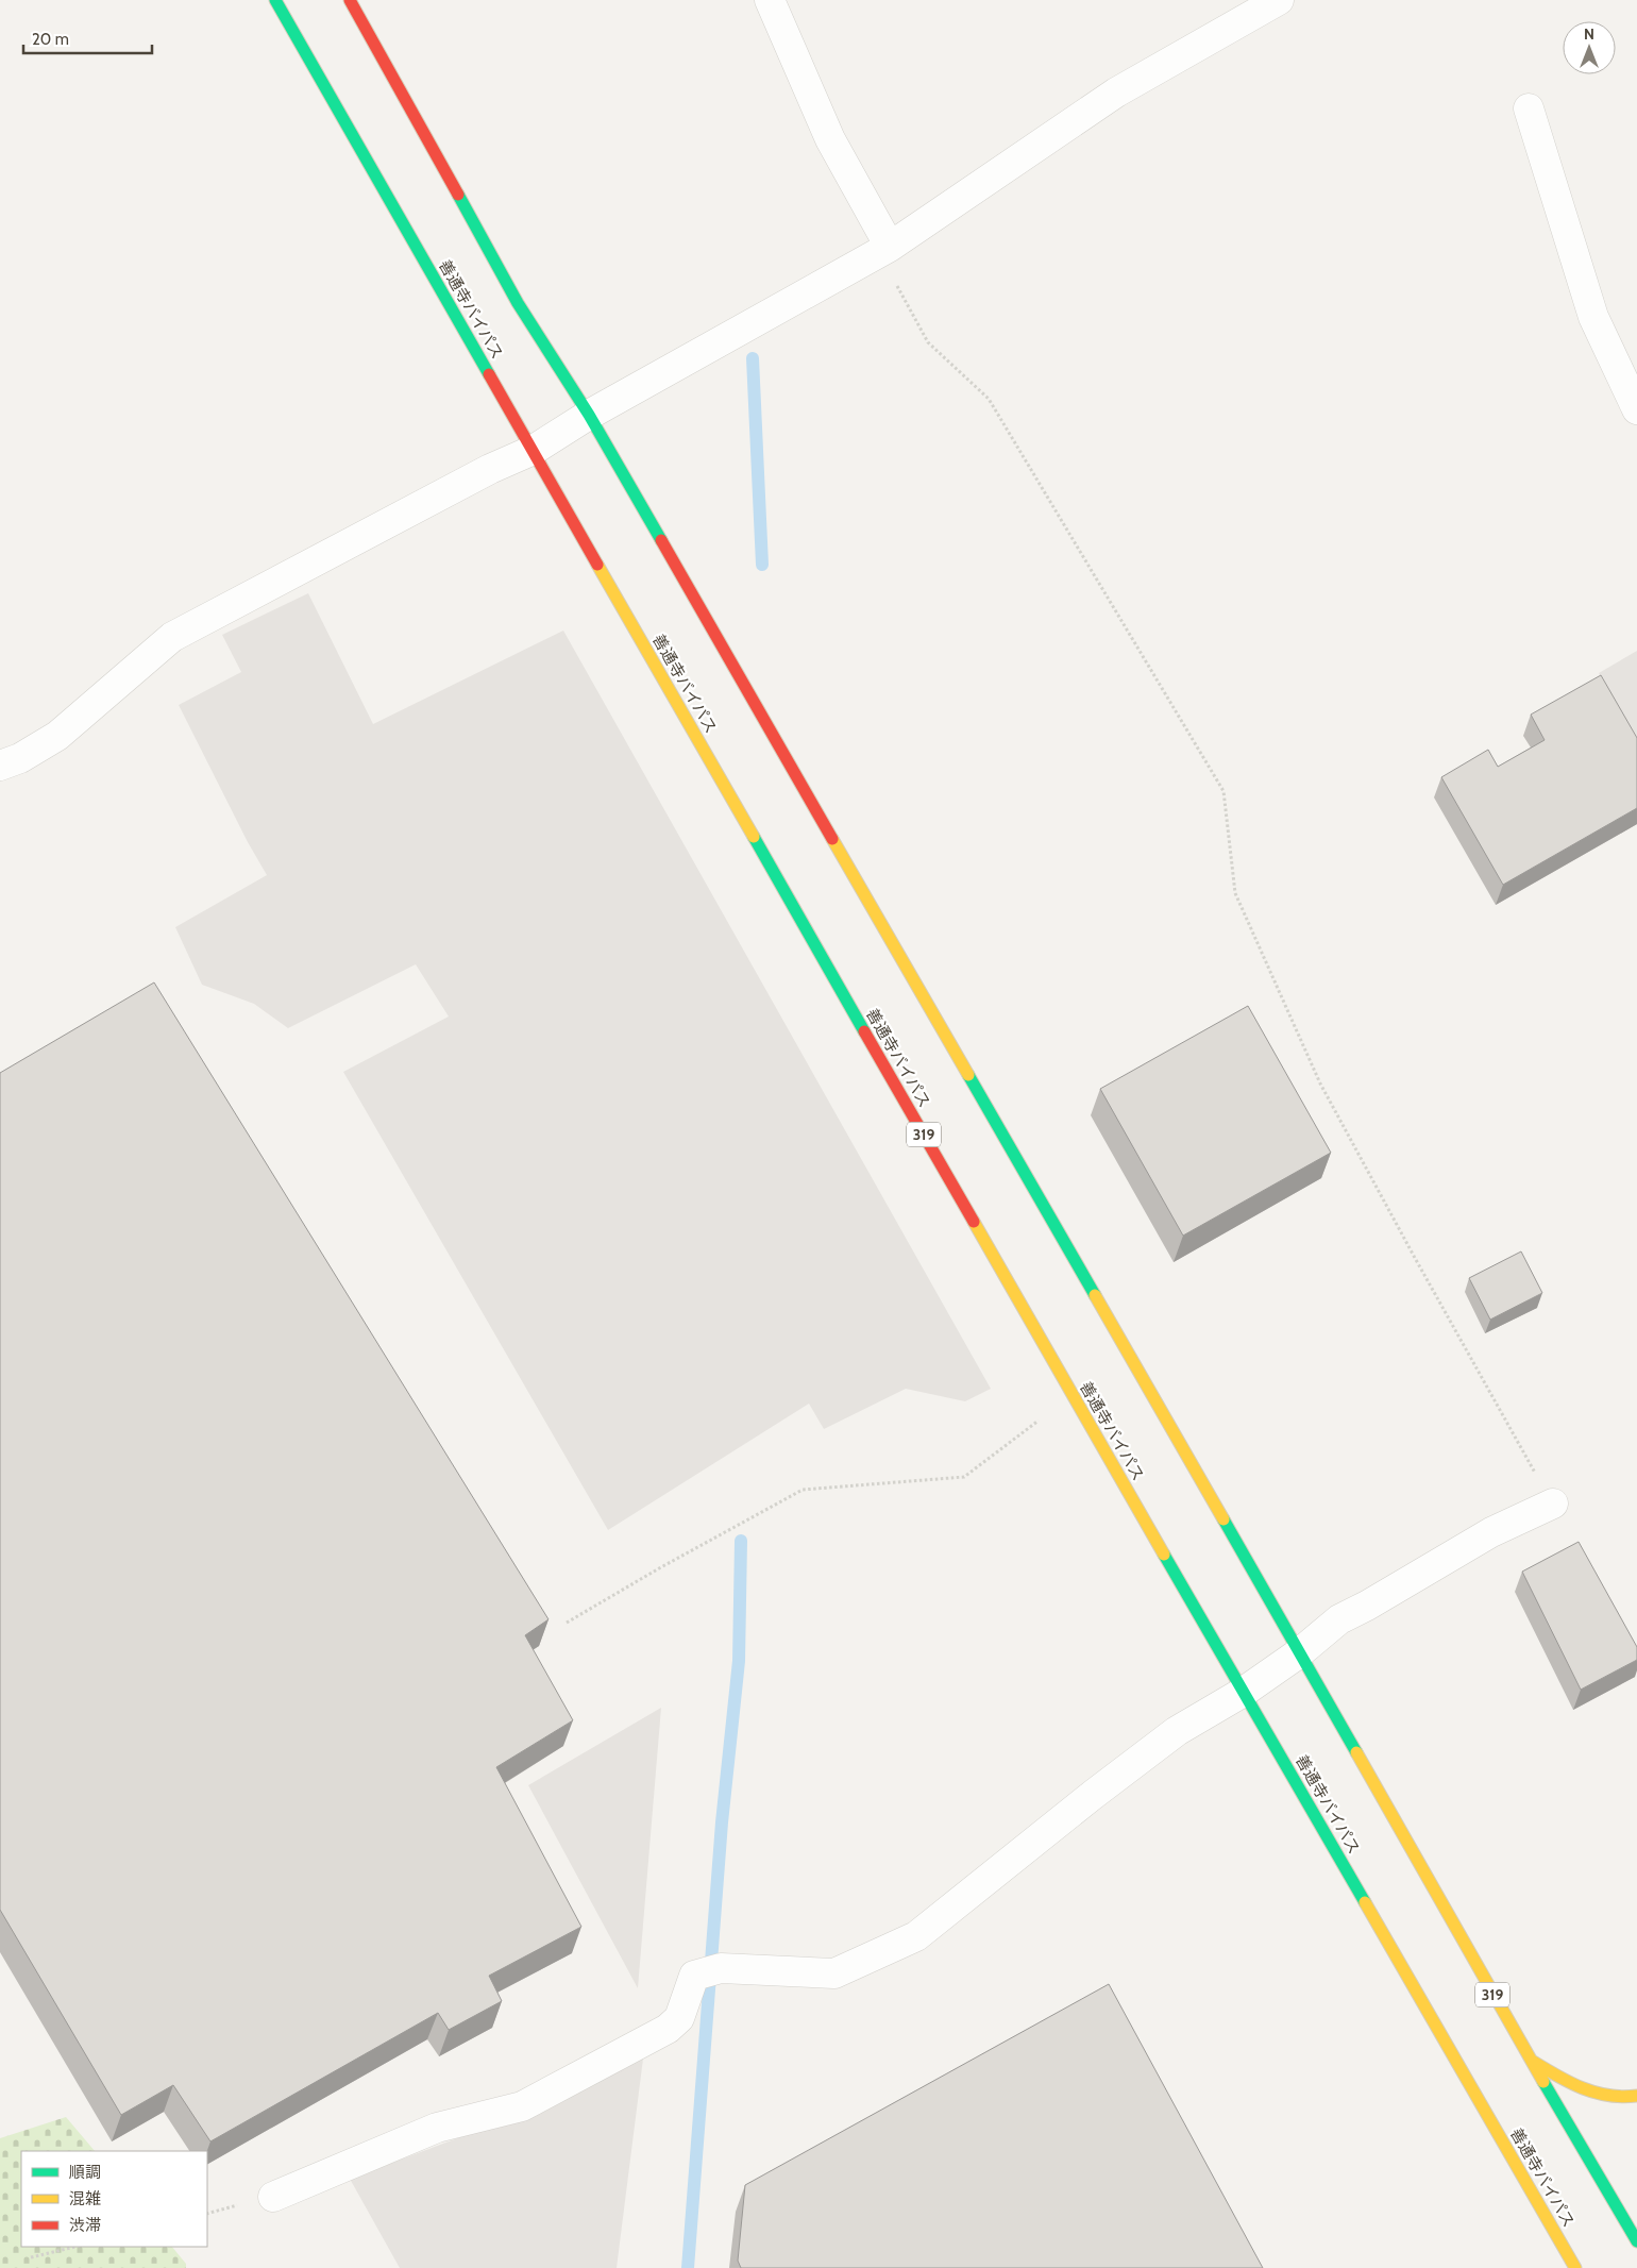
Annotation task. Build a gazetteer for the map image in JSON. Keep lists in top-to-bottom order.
{
  "streets": {
    "main road": ["善通寺バイパス", "319"]
  },
  "legend": ["順調", "混雑", "渋滞"],
  "scale_bar": "20 m",
  "north": "top"
}
